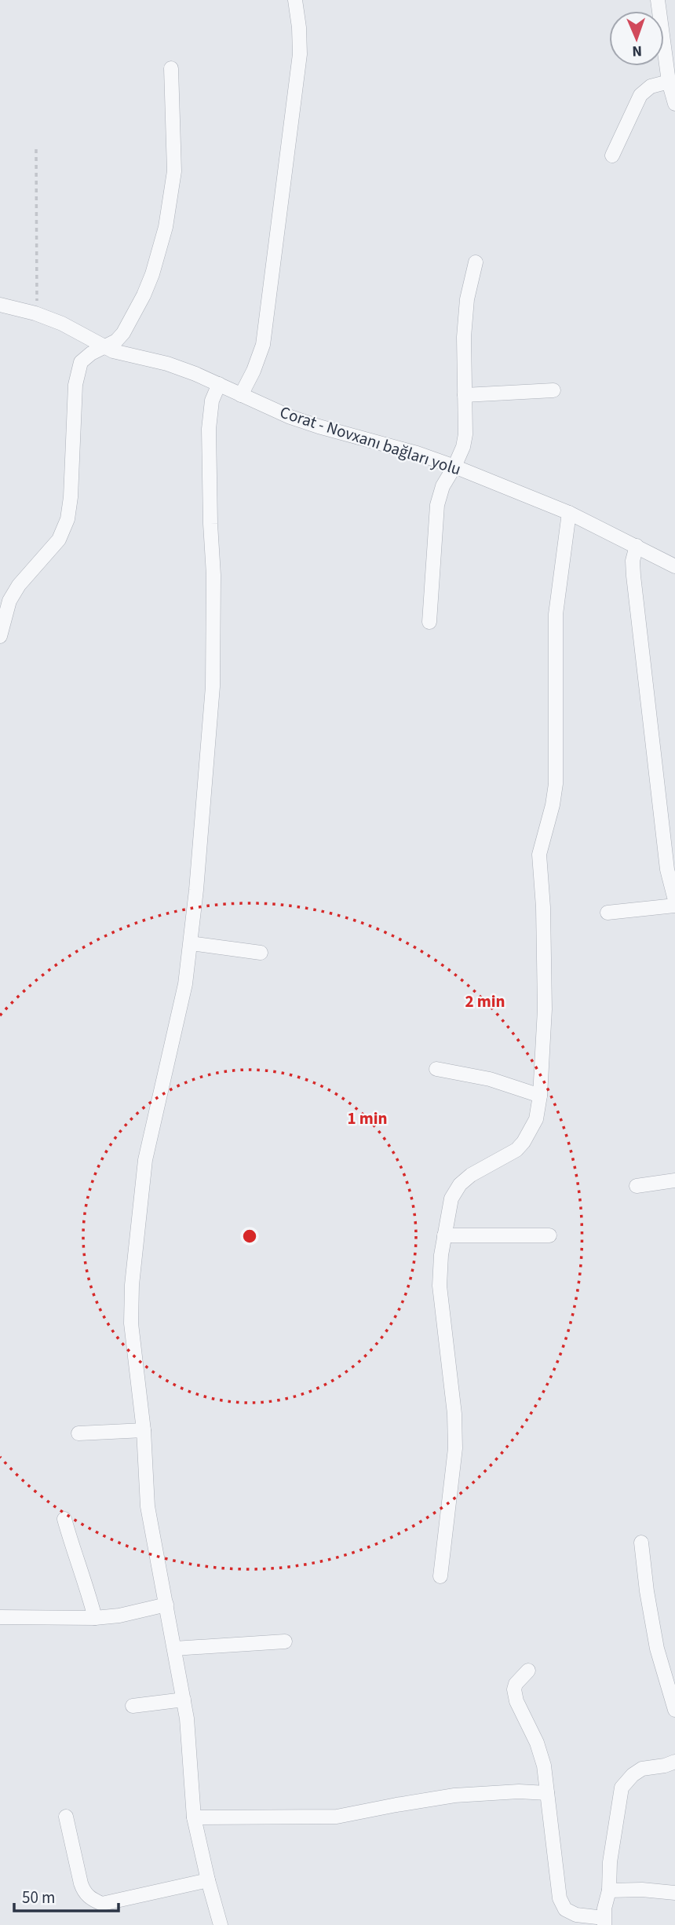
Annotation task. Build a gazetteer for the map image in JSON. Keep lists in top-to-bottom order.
{
  "streets": {
    "street": ["Corat - Novxanı bağları yolu"]
  },
  "scale_bar": "50 m",
  "north": "bottom",
  "rings": ["2 min", "1 min"]
}
